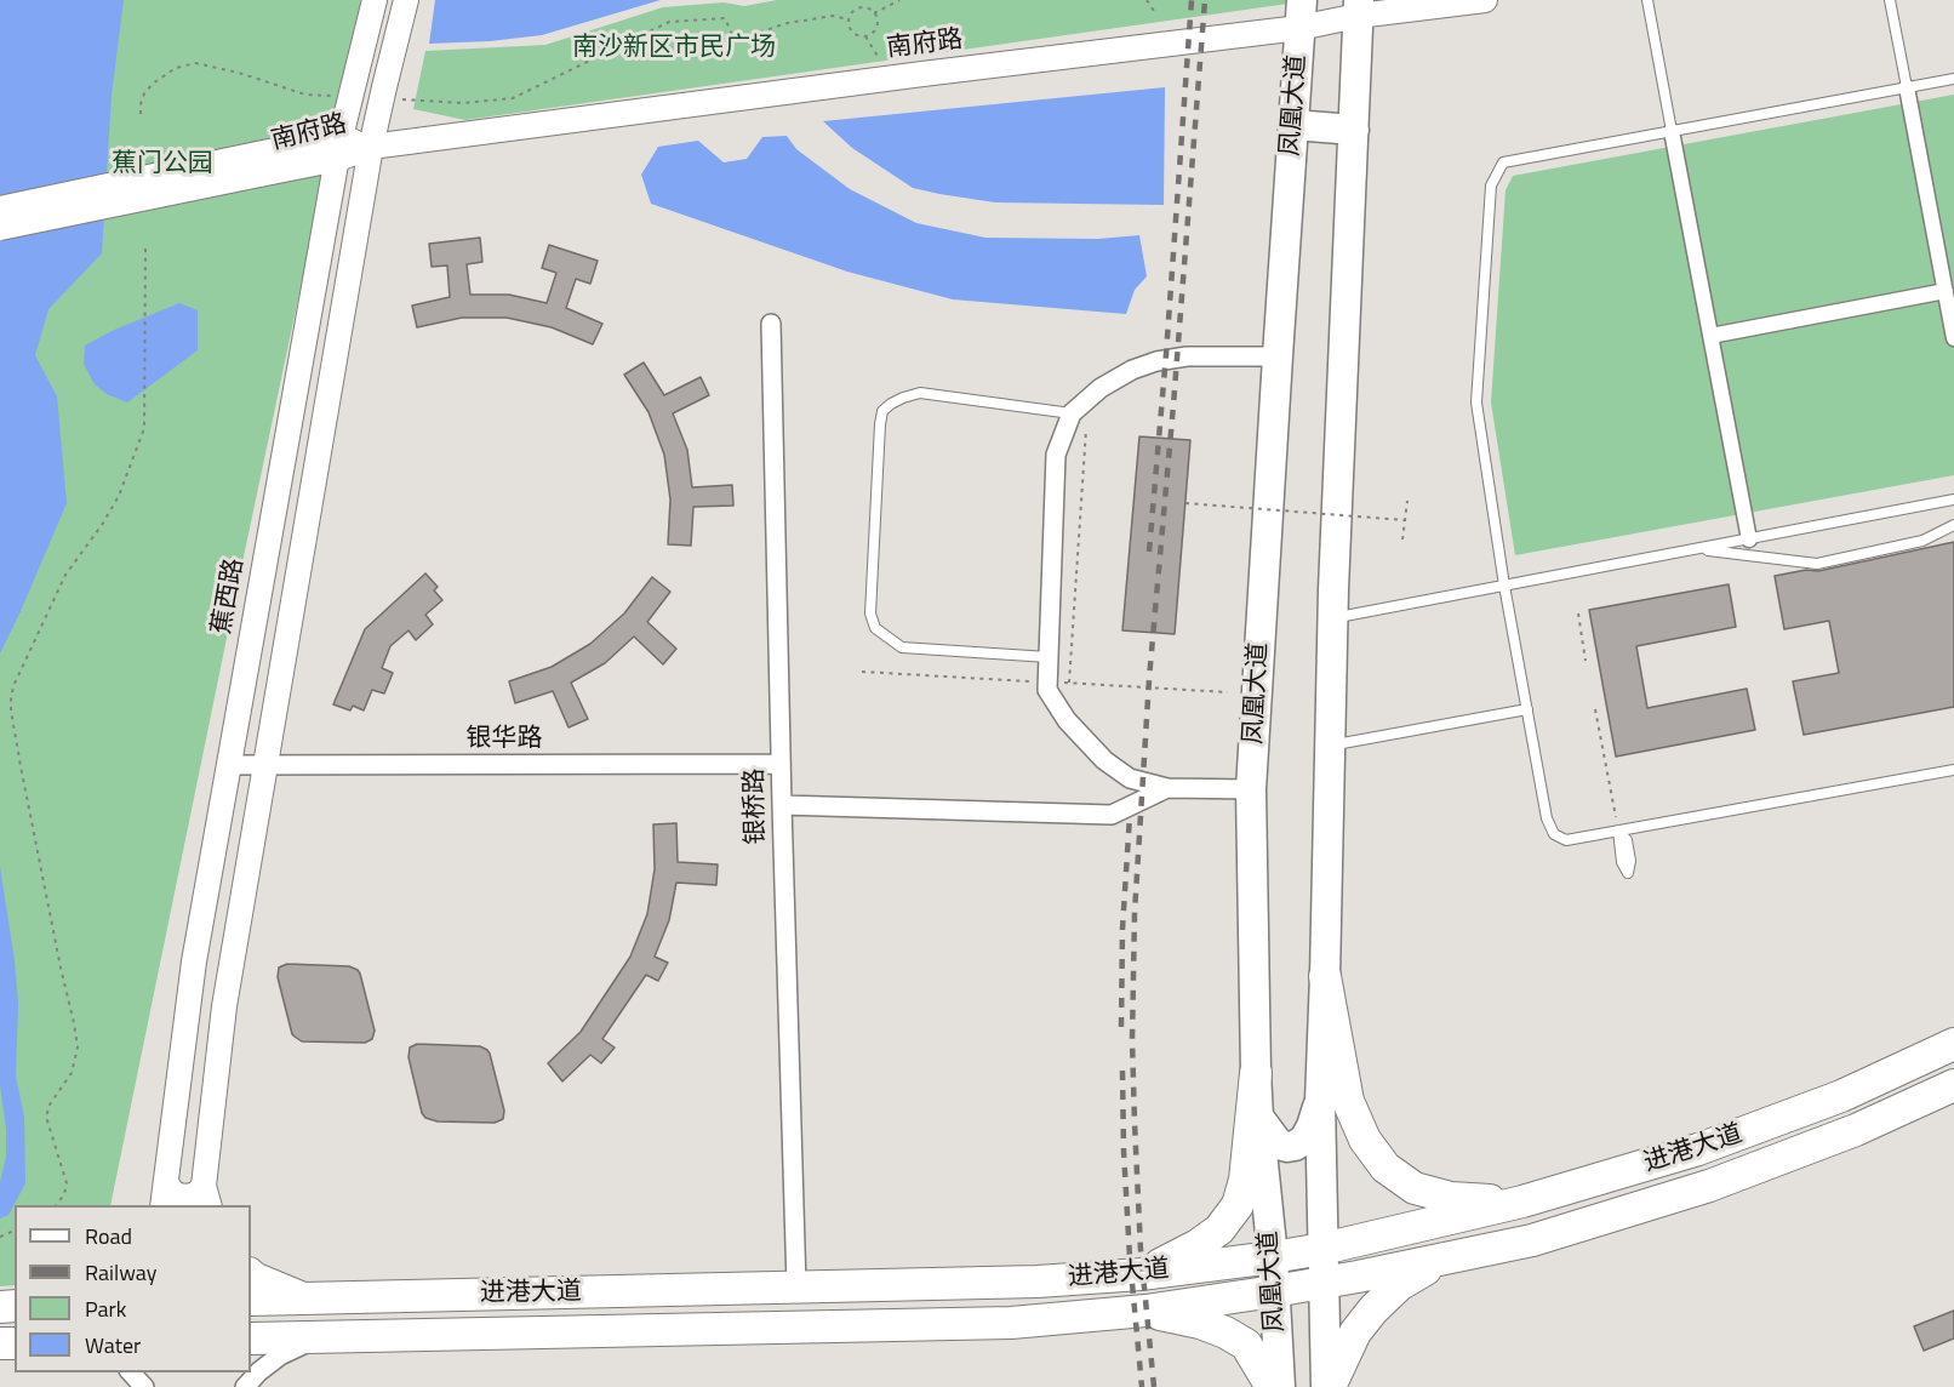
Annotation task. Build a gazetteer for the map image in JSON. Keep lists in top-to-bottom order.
{
  "streets": {
    "highway": ["进港大道"],
    "main road": ["凤凰大道"],
    "street": [
      "南府路",
      "蕉西路",
      "银华路",
      "银桥路"
    ]
  },
  "crossings": [
    ["南府路", "凤凰大道"],
    ["南府路", "蕉西路"],
    ["凤凰大道", "进港大道"],
    ["蕉西路", "银华路"],
    ["银华路", "银桥路"],
    ["银桥路", "进港大道"]
  ],
  "parks": ["南沙新区市民广场", "蕉门公园"],
  "legend": [
    "Road",
    "Railway",
    "Park",
    "Water"
  ]
}
